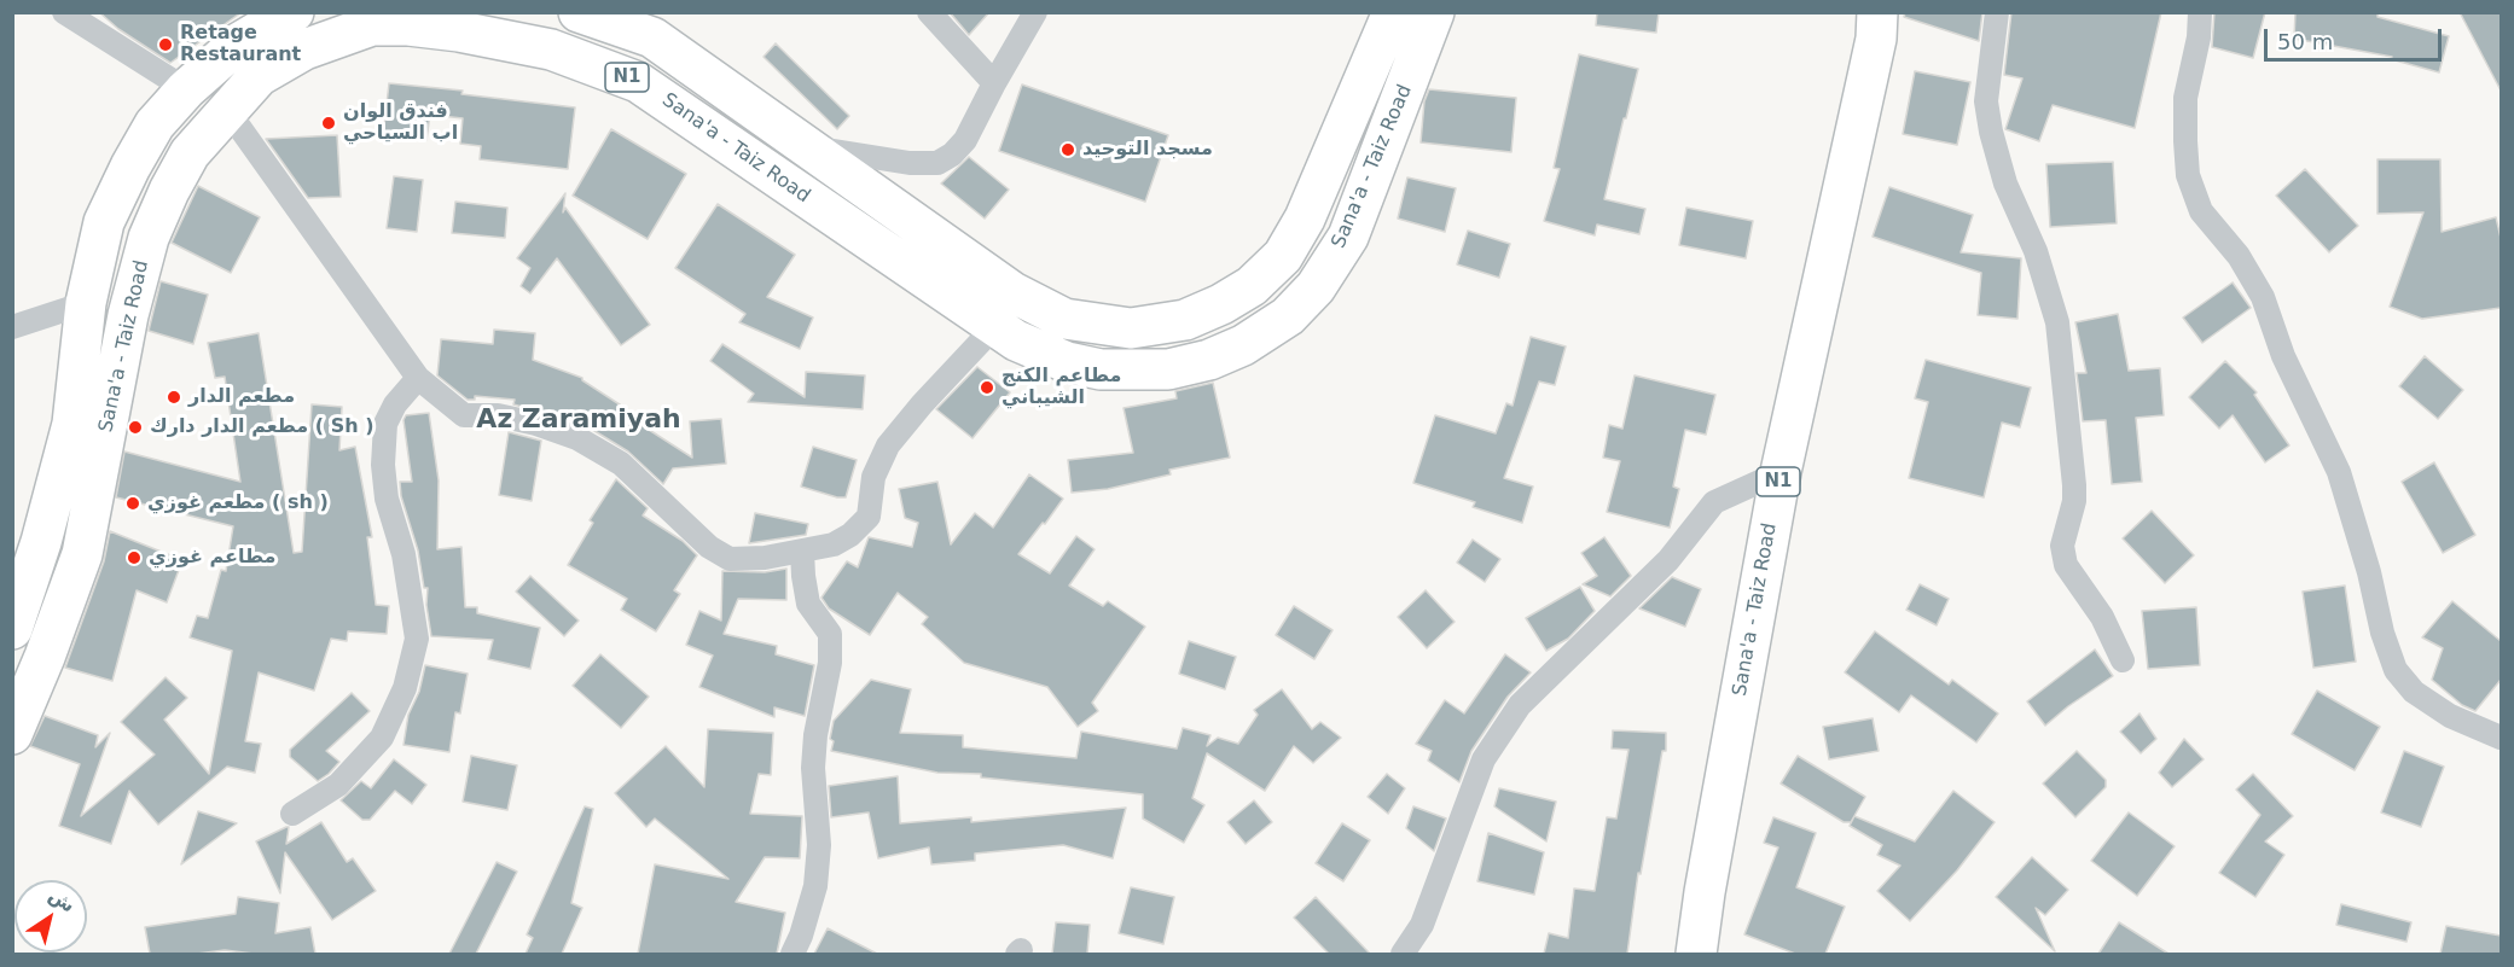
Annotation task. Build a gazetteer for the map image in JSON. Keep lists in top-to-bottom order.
{
  "streets": {
    "highway": ["N1", "Sana'a - Taiz Road"]
  },
  "districts": ["Az Zaramiyah"],
  "places": [
    "Retage Restaurant",
    "فندق الوان اب السياحي",
    "مسجد التوحيد",
    "مطاعم الكنج الشيباني",
    "مطعم الدار",
    "مطعم الدار دارك ( Sh )",
    "مطعم غوزي ( sh )",
    "مطاعم غوزي"
  ],
  "scale_bar": "50 m",
  "north": "top right"
}
